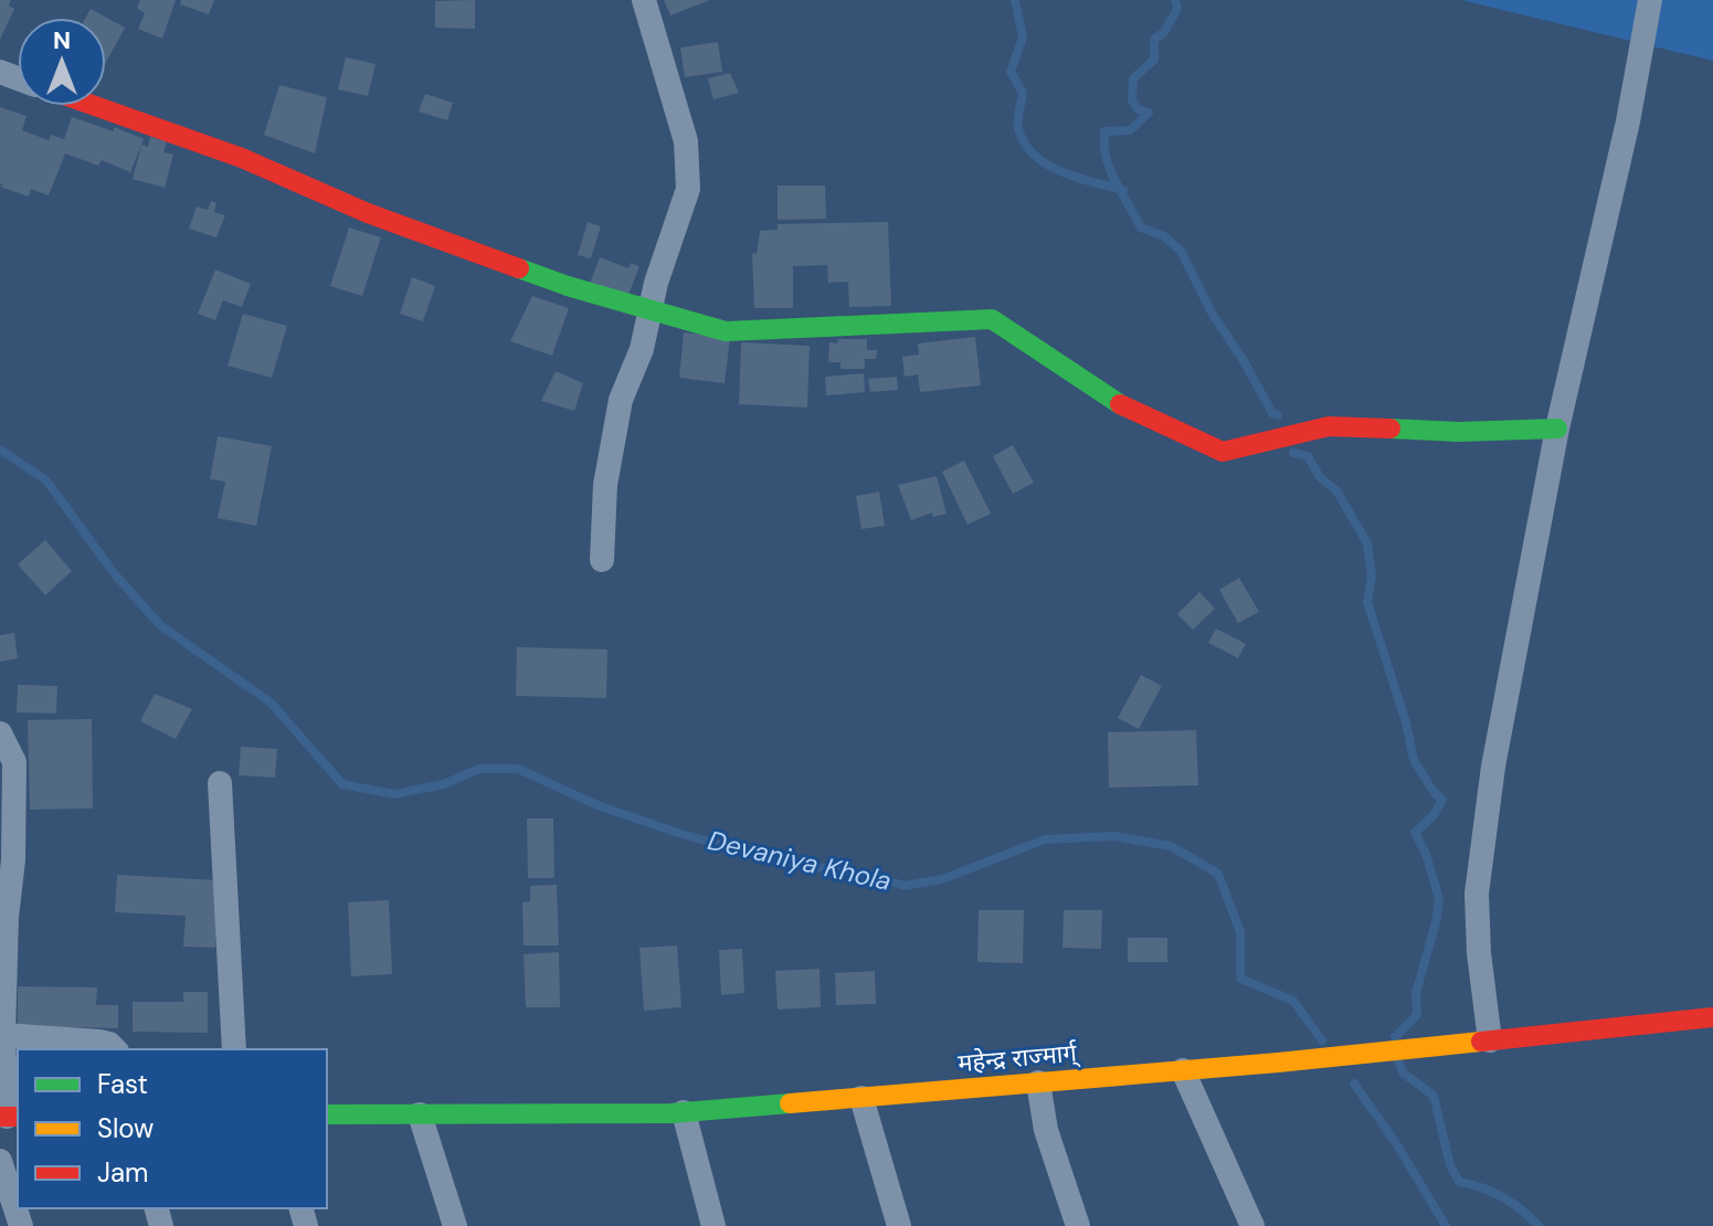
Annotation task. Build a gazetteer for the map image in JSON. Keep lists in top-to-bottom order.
{
  "streets": {
    "main road": ["महेन्द्र राज्मार्ग्"]
  },
  "water": ["Devaniya Khola"],
  "legend": ["Fast", "Slow", "Jam"],
  "north": "top"
}
